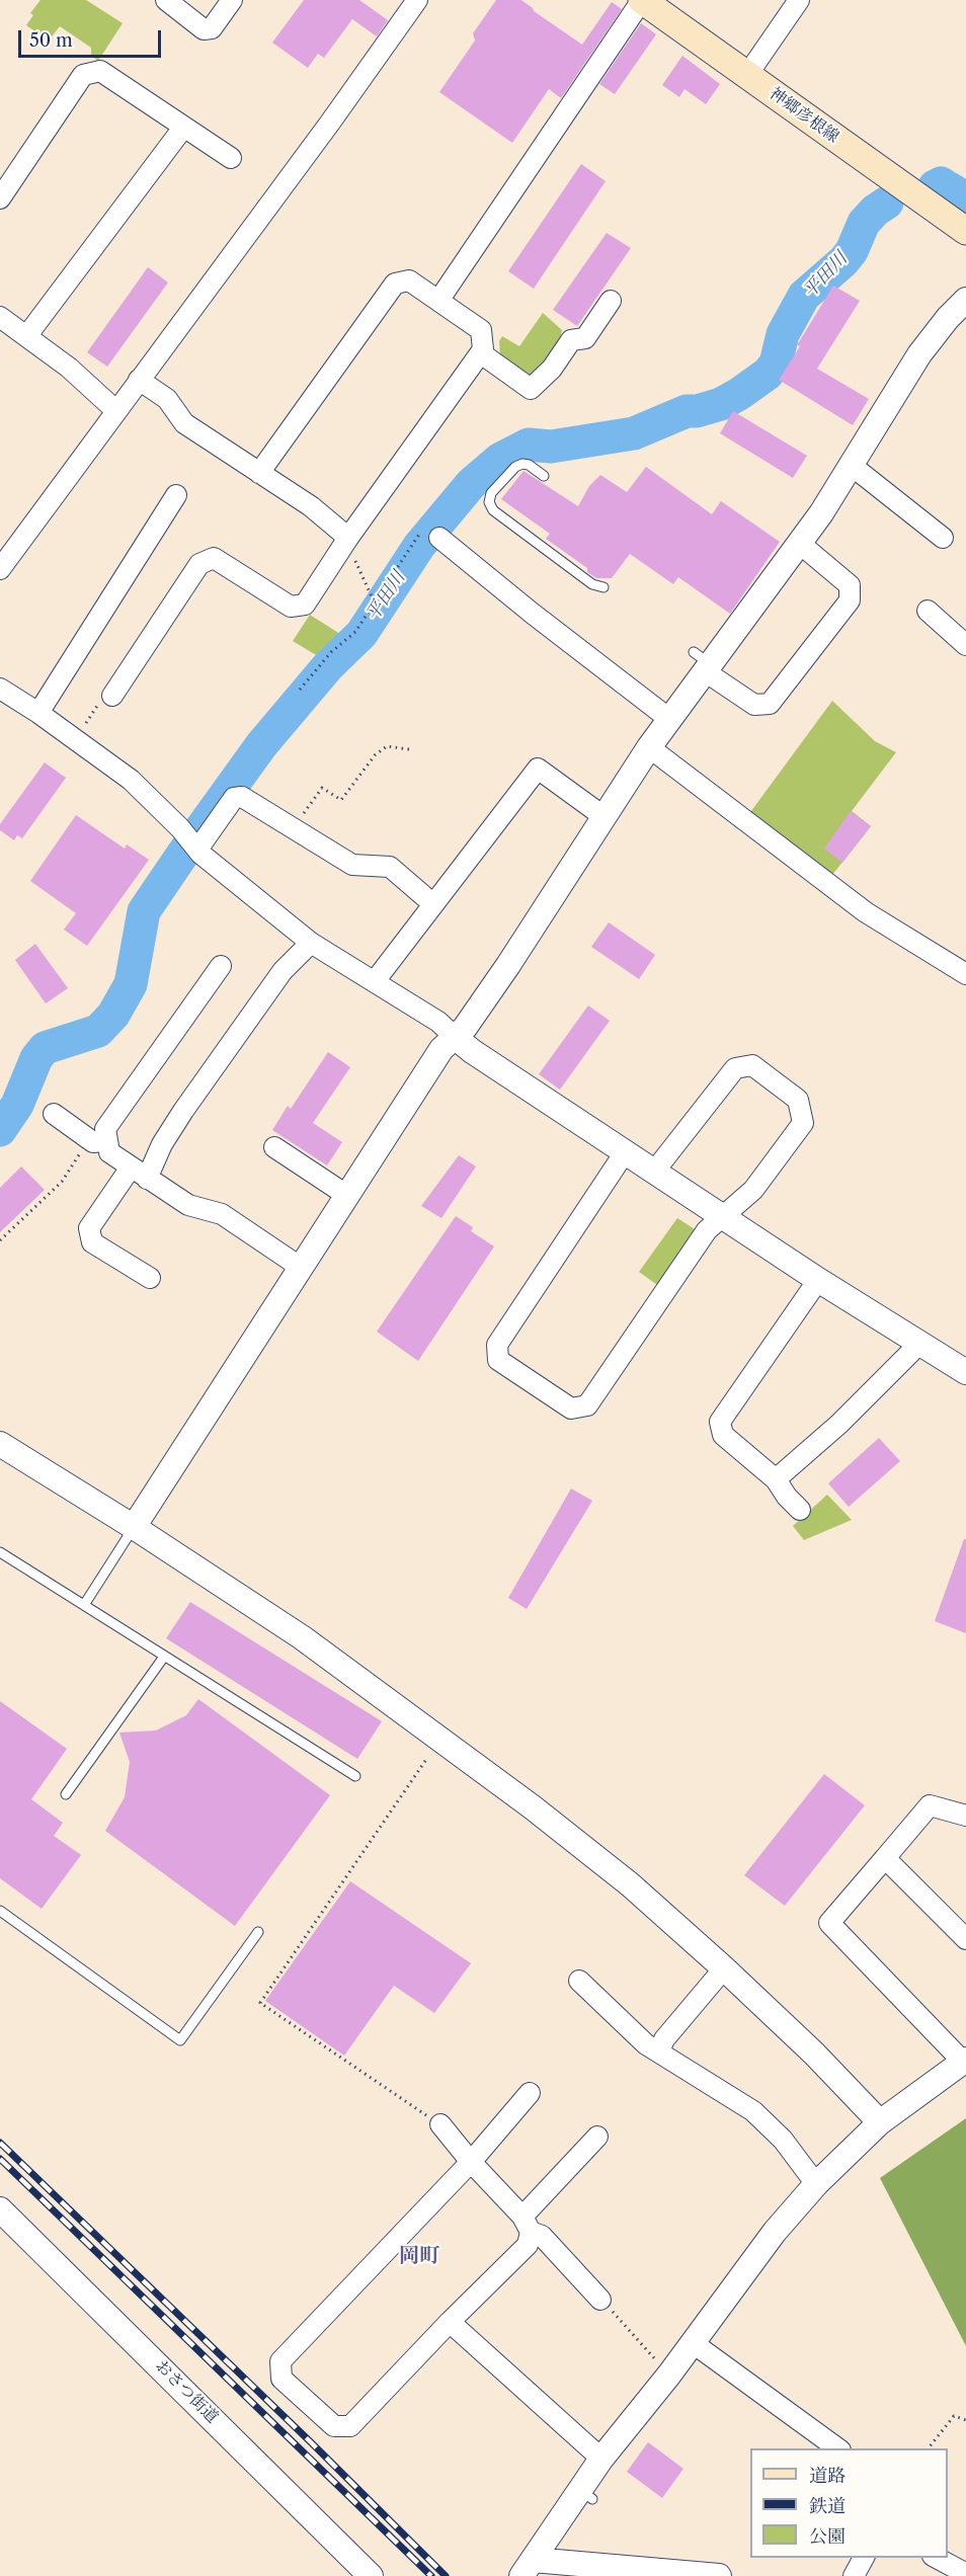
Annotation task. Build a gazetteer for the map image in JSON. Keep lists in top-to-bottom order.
{
  "streets": {
    "main road": ["神郷彦根線"],
    "street": ["おさつ街道"]
  },
  "districts": ["岡町"],
  "water": ["平田川"],
  "legend": ["道路", "鉄道", "公園"],
  "scale_bar": "50 m"
}
